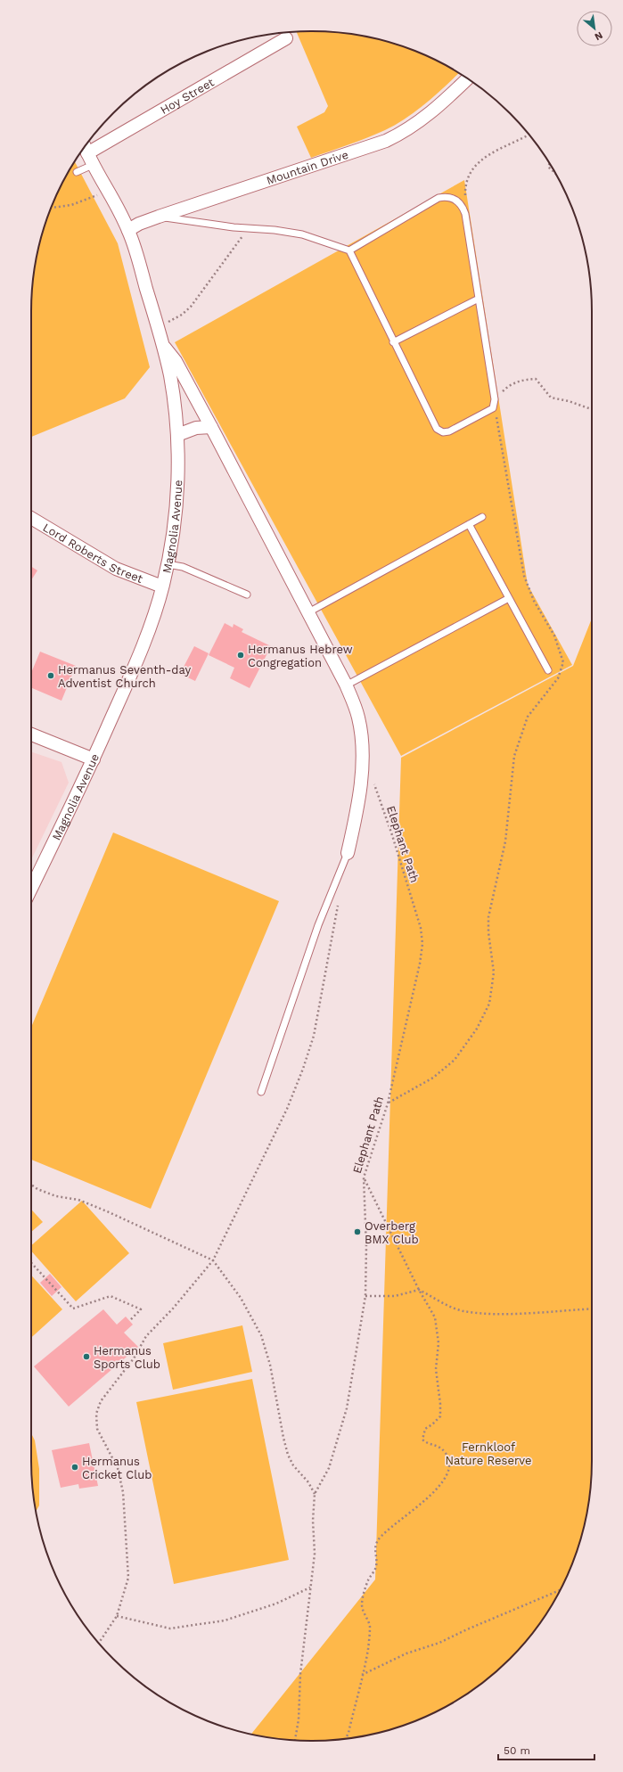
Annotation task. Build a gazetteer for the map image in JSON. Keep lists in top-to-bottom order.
{
  "streets": {
    "street": [
      "Hoy Street",
      "Mountain Drive",
      "Magnolia Avenue",
      "Lord Roberts Street"
    ],
    "path": ["Elephant Path"]
  },
  "crossings": [
    ["Hoy Street", "Magnolia Avenue"],
    ["Mountain Drive", "Magnolia Avenue"],
    ["Magnolia Avenue", "Lord Roberts Street"]
  ],
  "parks": ["Fernkloof Nature Reserve"],
  "places": [
    "Hermanus Hebrew Congregation",
    "Hermanus Seventh-day Adventist Church",
    "Overberg BMX Club",
    "Hermanus Sports Club",
    "Hermanus Cricket Club"
  ],
  "scale_bar": "50 m",
  "north": "bottom right"
}
